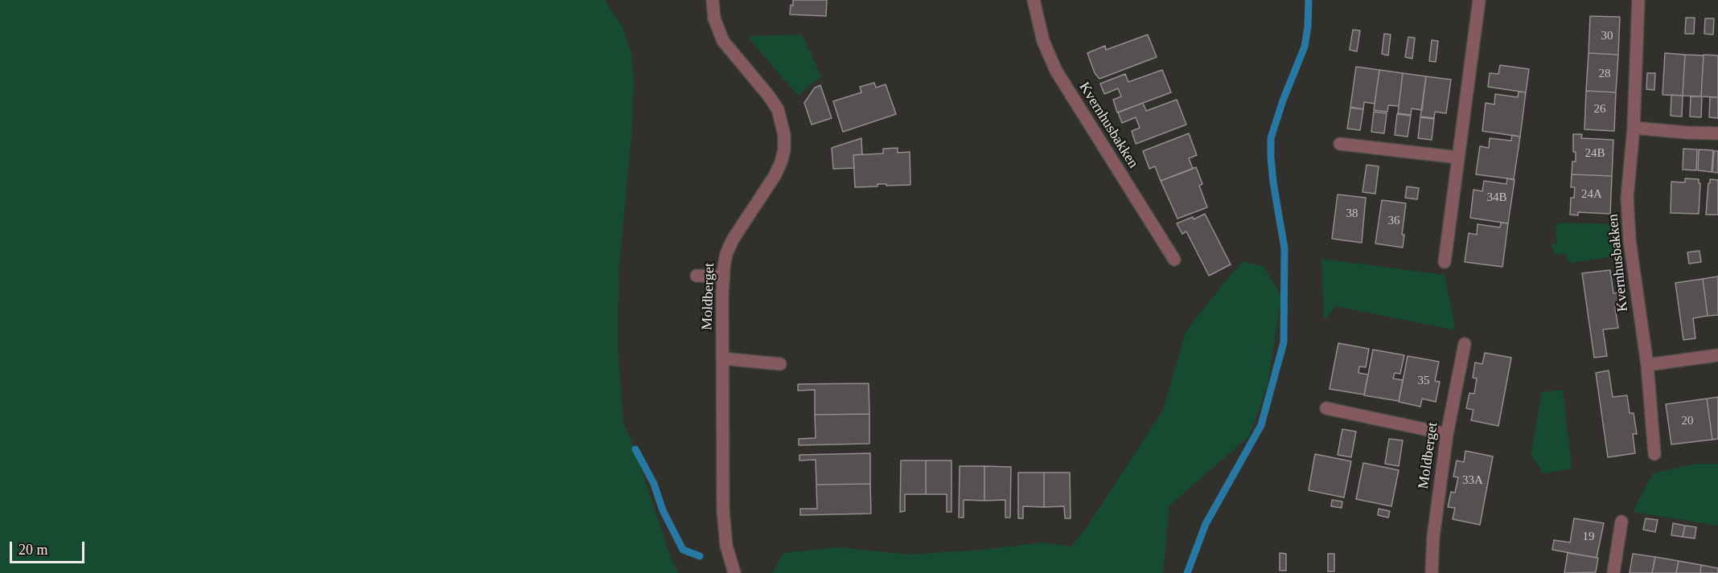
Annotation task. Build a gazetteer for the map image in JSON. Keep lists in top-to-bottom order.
{
  "streets": {
    "street": ["Kvernhusbakken", "Moldberget"]
  },
  "house_numbers": [
    "30",
    "28",
    "26",
    "24B",
    "24A",
    "34B",
    "38",
    "36",
    "35",
    "20",
    "33A",
    "19"
  ],
  "scale_bar": "20 m"
}
